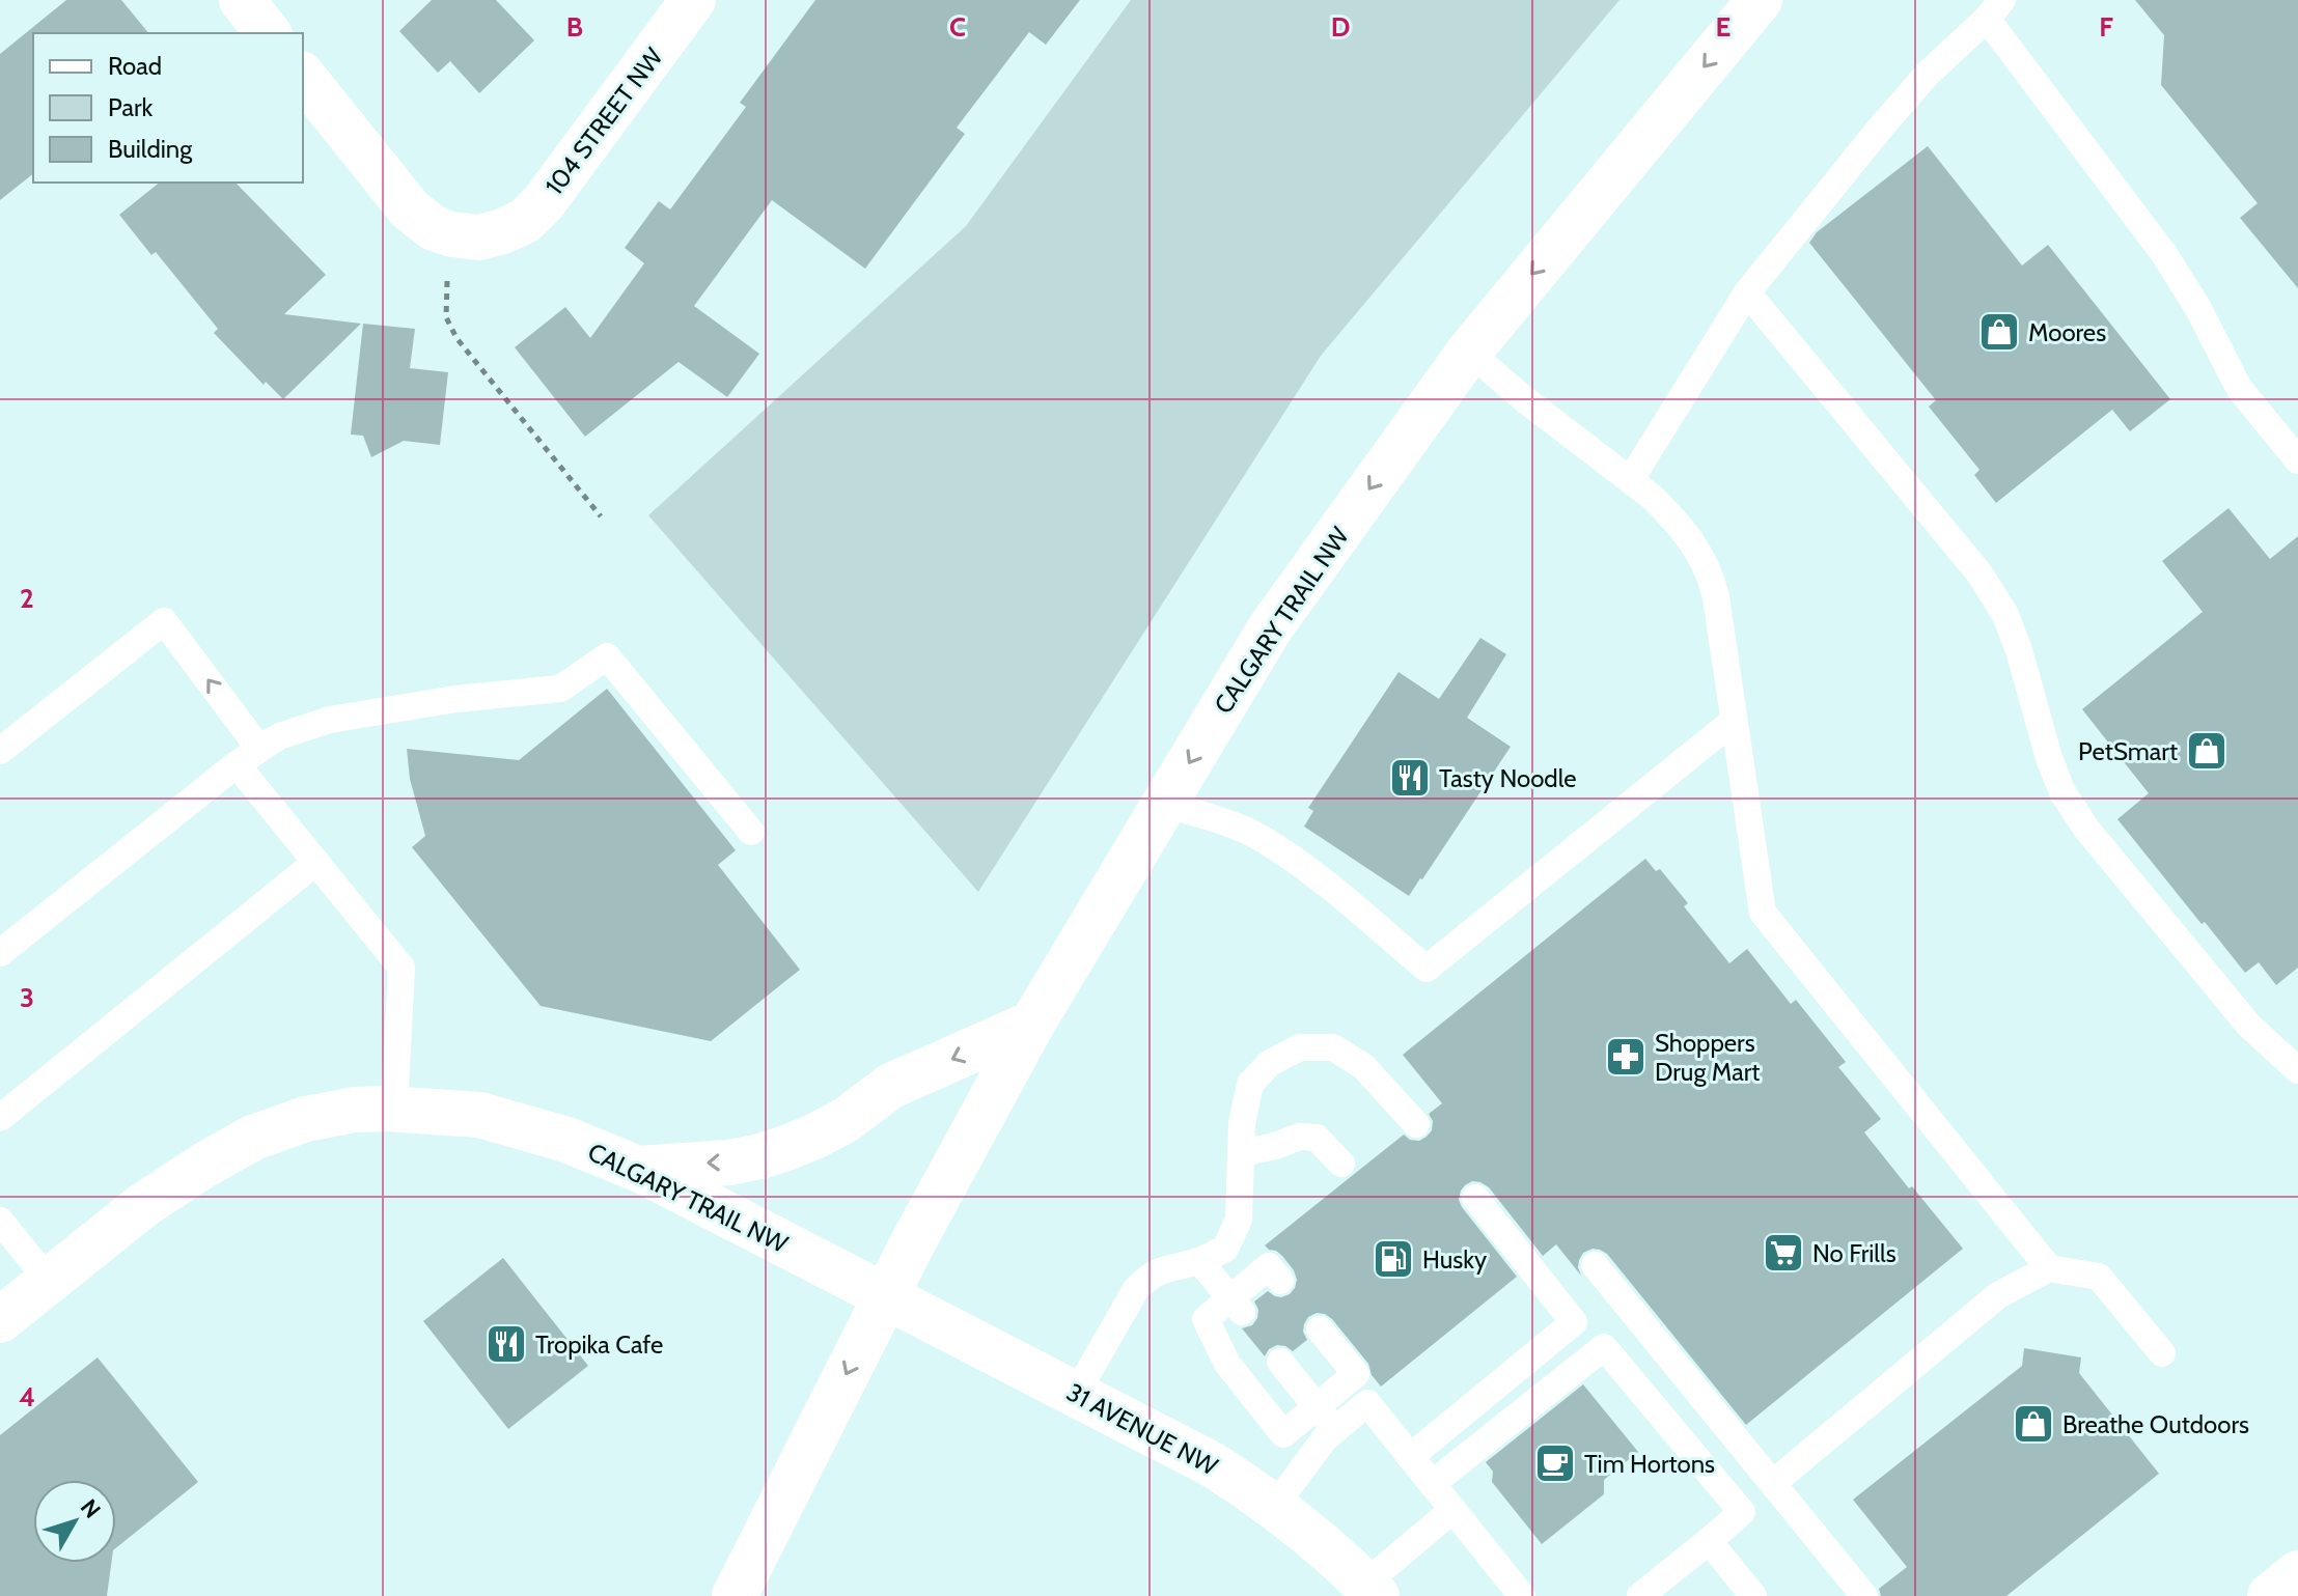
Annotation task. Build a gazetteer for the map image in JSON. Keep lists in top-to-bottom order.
{
  "streets": {
    "main road": ["104 STREET NW", "CALGARY TRAIL NW", "31 AVENUE NW"]
  },
  "crossings": [
    ["CALGARY TRAIL NW", "31 AVENUE NW"]
  ],
  "one_way": ["CALGARY TRAIL NW"],
  "places": {
    "shop": ["Moores", "PetSmart", "Breathe Outdoors"],
    "restaurant": ["Tasty Noodle", "Tropika Cafe"],
    "pharmacy": ["Shoppers Drug Mart"],
    "supermarket": ["No Frills"],
    "fuel station": ["Husky"],
    "cafe": ["Tim Hortons"]
  },
  "legend": ["Road", "Park", "Building"],
  "north": "top right",
  "grid": {
    "columns": [
      "B",
      "C",
      "D",
      "E",
      "F"
    ],
    "rows": ["2", "3", "4"]
  }
}
